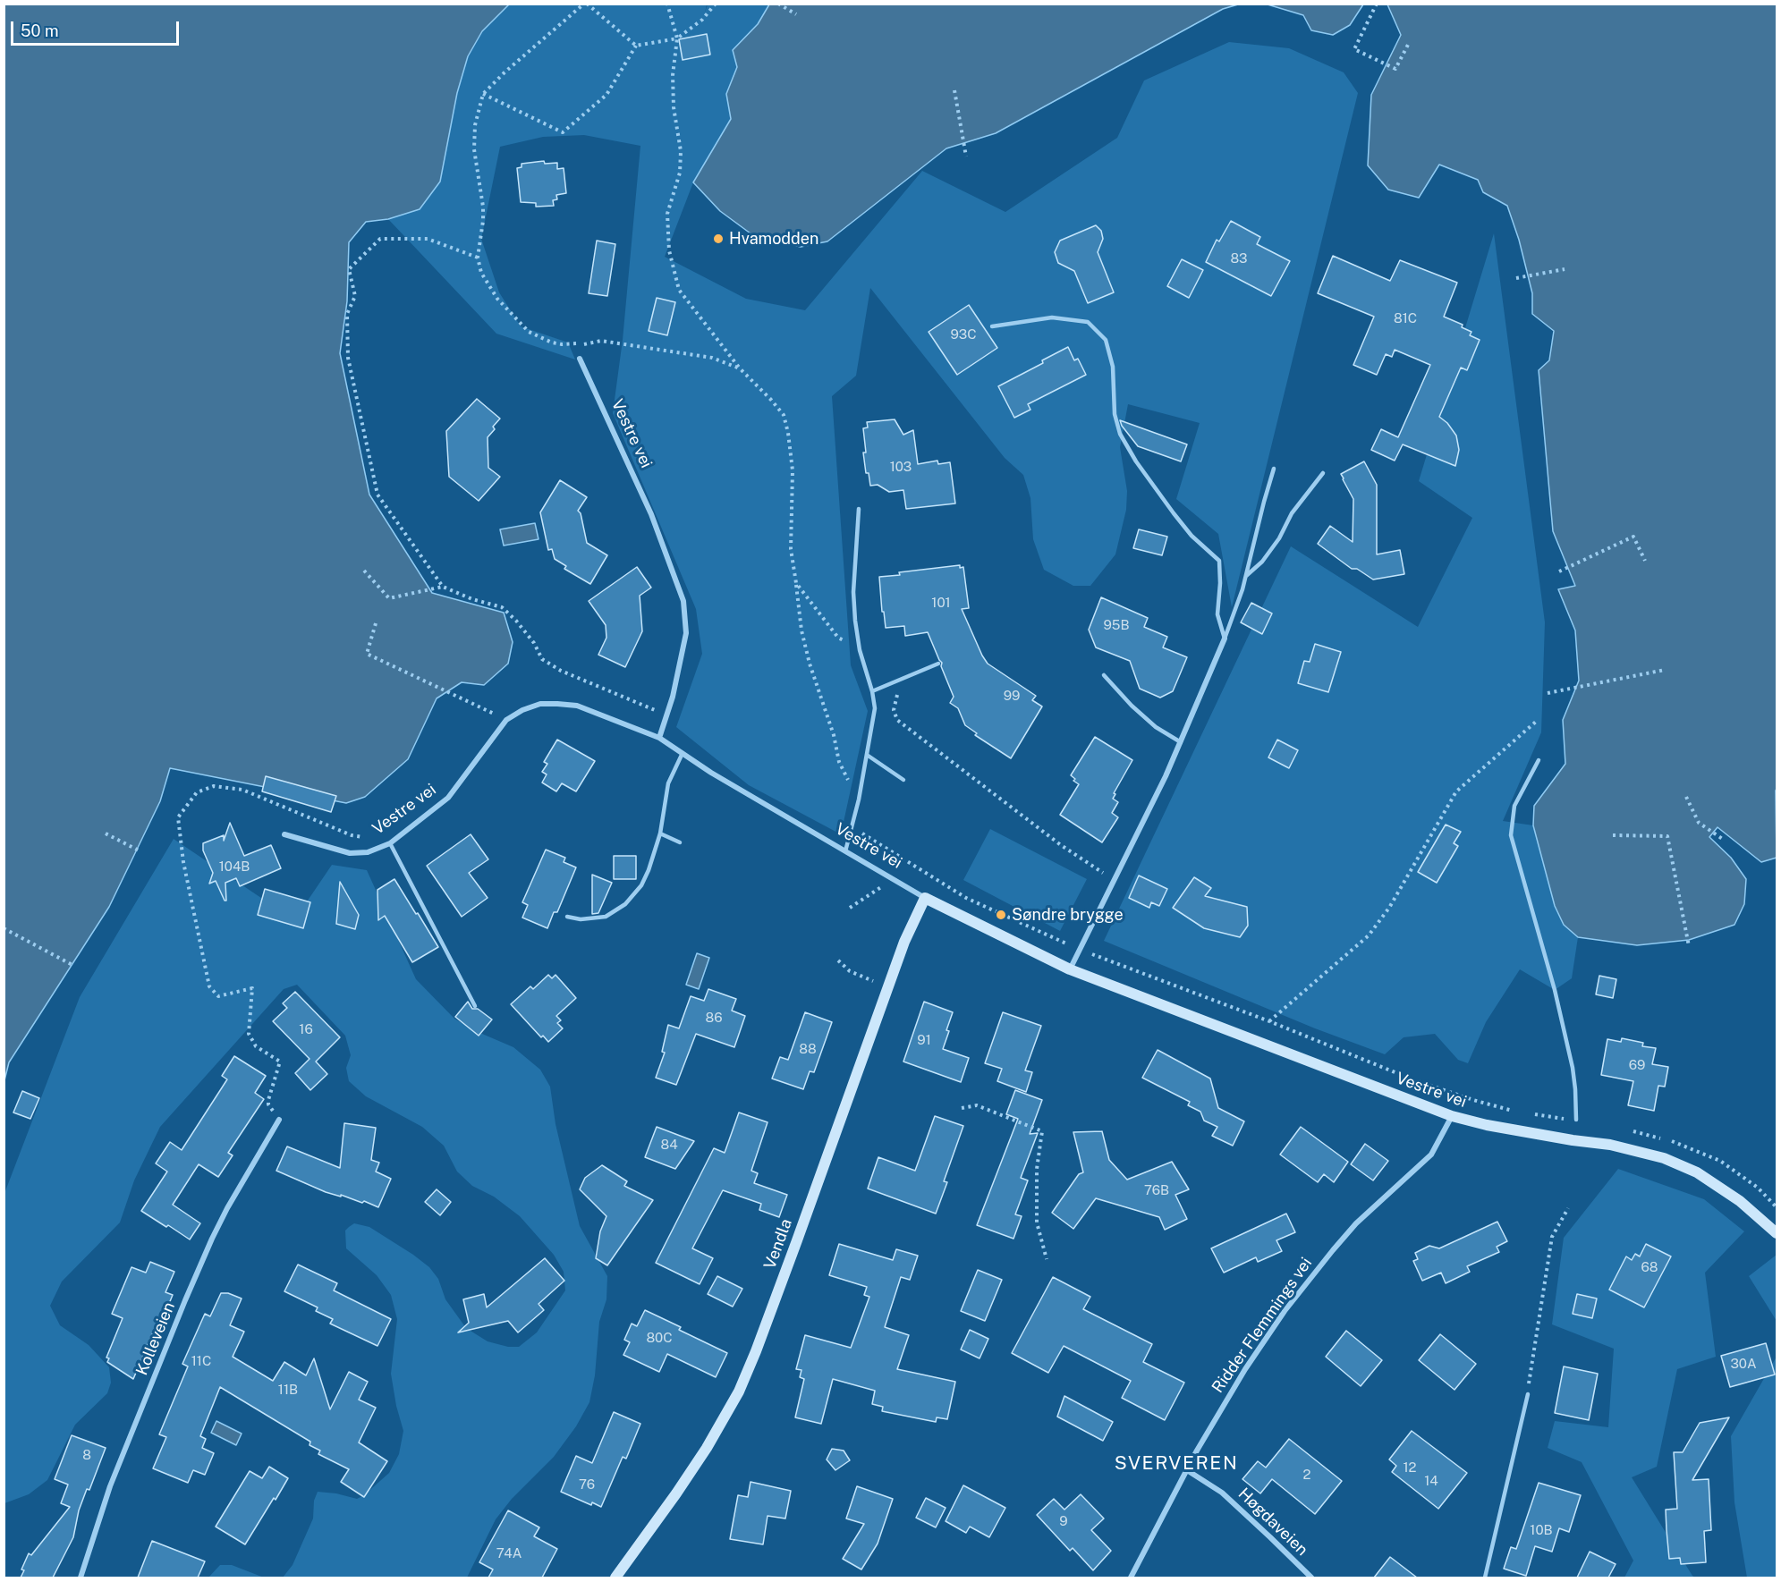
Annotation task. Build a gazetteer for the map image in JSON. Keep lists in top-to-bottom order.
{
  "streets": {
    "street": [
      "Vestre vei",
      "Vendla",
      "Ridder Flemmings vei",
      "Kolleveien",
      "Høgdaveien"
    ]
  },
  "crossings": [
    ["Vestre vei", "Vendla"],
    ["Vestre vei", "Ridder Flemmings vei"],
    ["Ridder Flemmings vei", "Høgdaveien"]
  ],
  "districts": ["SVERVEREN"],
  "places": ["Hvamodden", "Søndre brygge"],
  "house_numbers": [
    "83",
    "81C",
    "93C",
    "103",
    "101",
    "95B",
    "99",
    "104B",
    "86",
    "16",
    "91",
    "88",
    "69",
    "84",
    "76B",
    "68",
    "80C",
    "11C",
    "30A",
    "11B",
    "8",
    "12",
    "2",
    "14",
    "76",
    "9",
    "10B",
    "74A"
  ],
  "scale_bar": "50 m"
}
